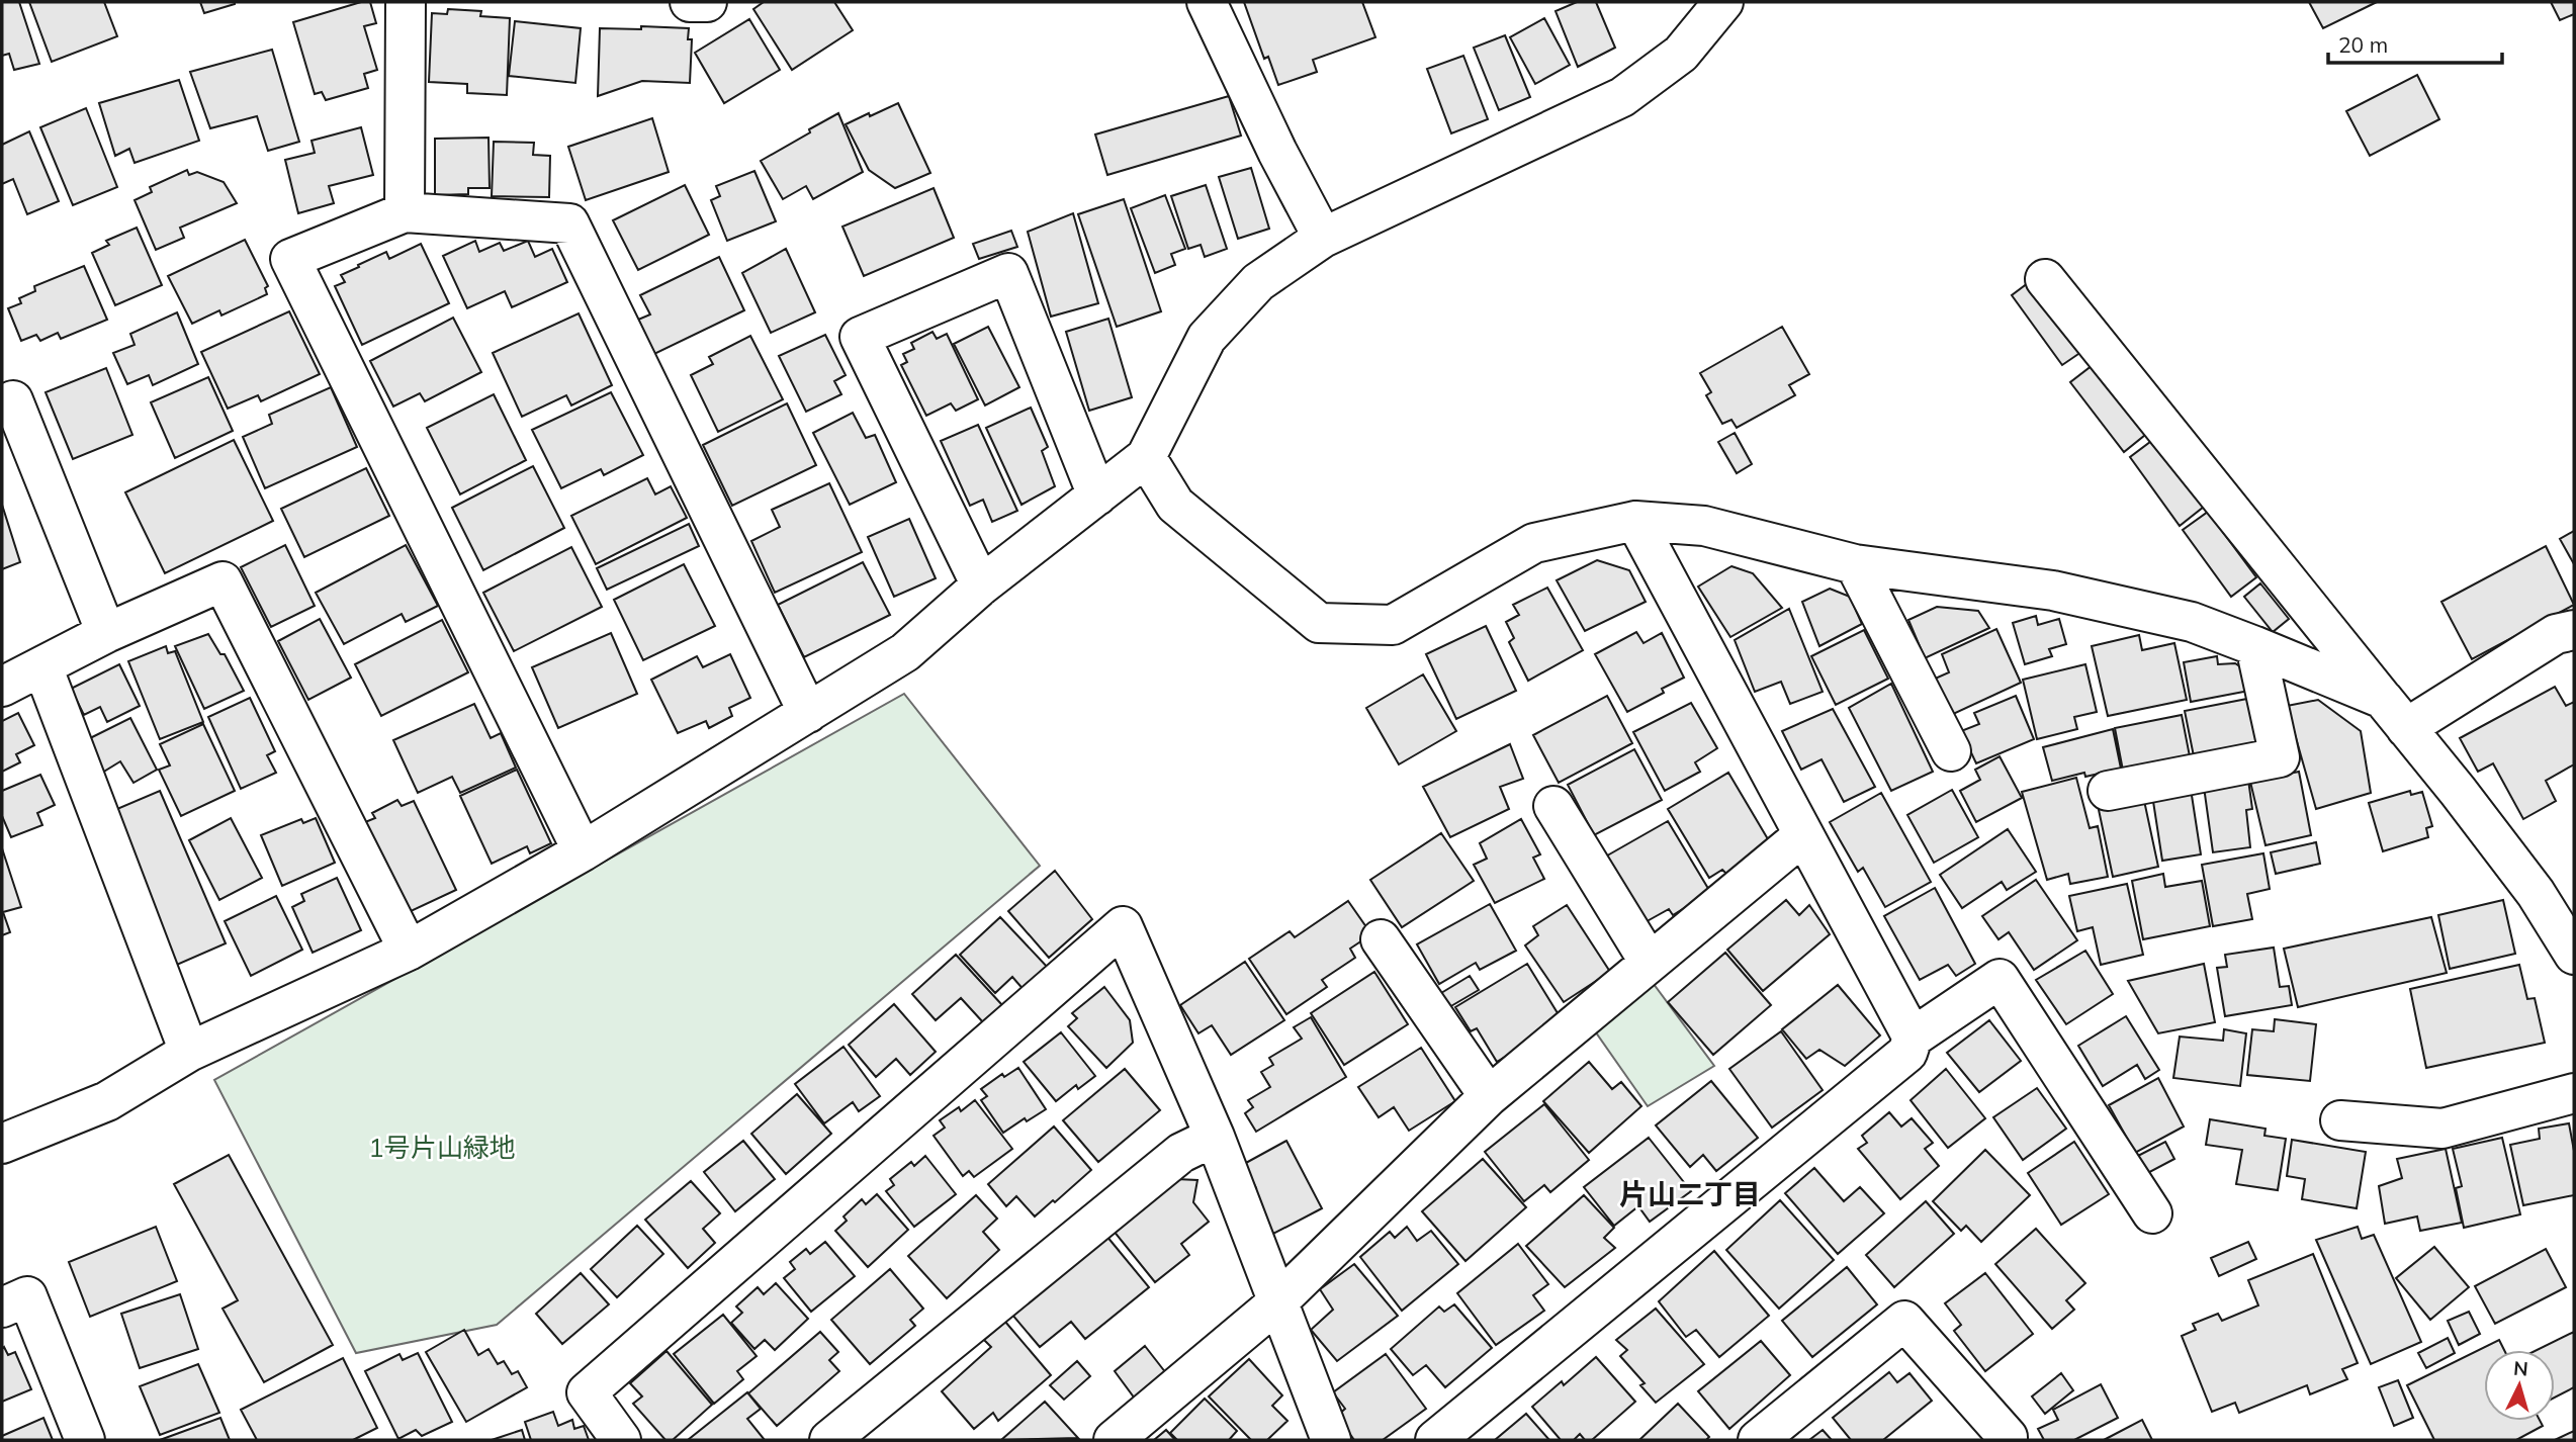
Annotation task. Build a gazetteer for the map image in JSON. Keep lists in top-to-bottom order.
{
  "districts": ["片山二丁目"],
  "parks": ["1号片山緑地"],
  "scale_bar": "20 m",
  "north": "top"
}
